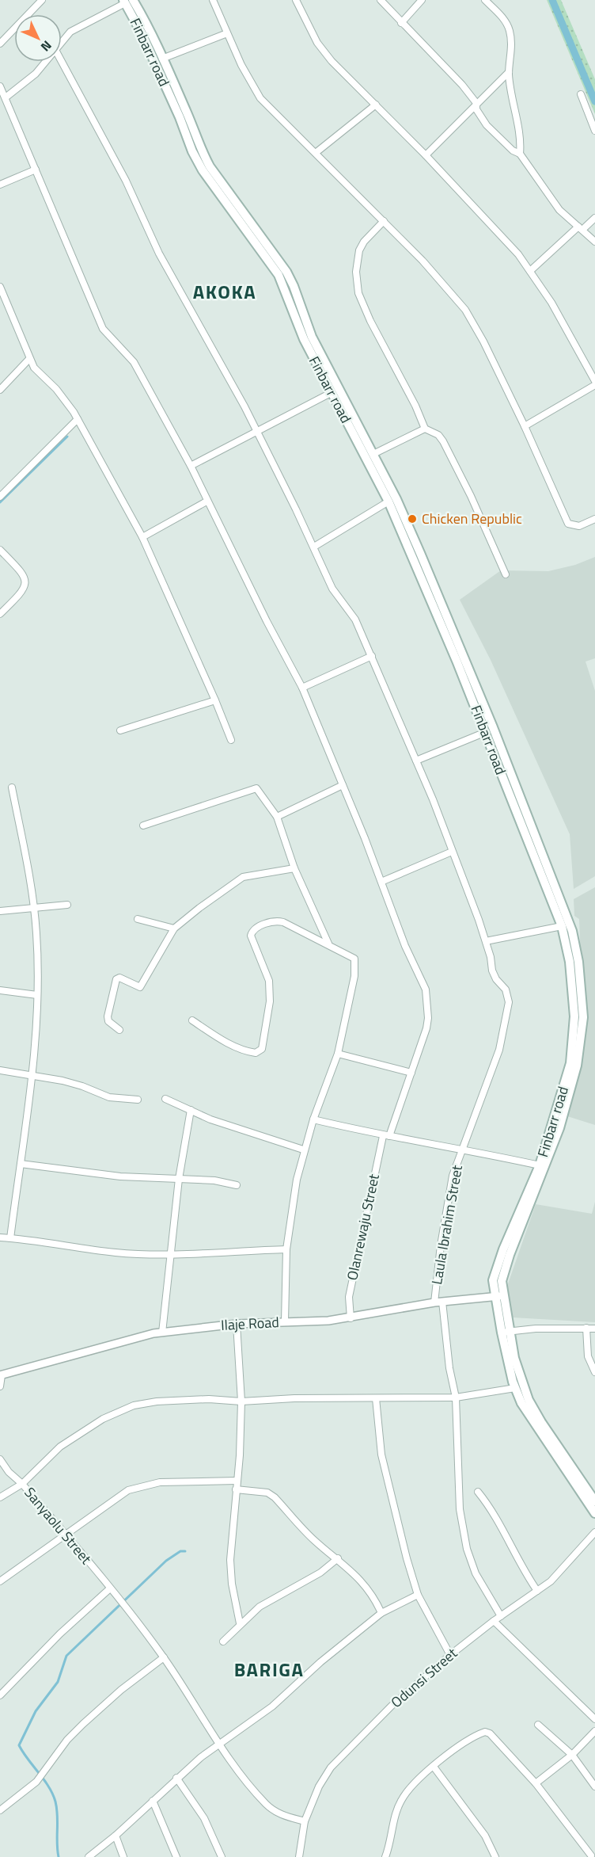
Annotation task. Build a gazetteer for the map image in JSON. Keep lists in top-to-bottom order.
{
  "streets": {
    "main road": ["Finbarr road"],
    "street": [
      "Laula Ibrahim Street",
      "Olanrewaju Street",
      "Ilaje Road",
      "Sanyaolu Street",
      "Odunsi Street"
    ]
  },
  "crossings": [
    ["Finbarr road", "Ilaje Road"],
    ["Laula Ibrahim Street", "Ilaje Road"],
    ["Laula Ibrahim Street", "Odunsi Street"],
    ["Olanrewaju Street", "Ilaje Road"],
    ["Sanyaolu Street", "Odunsi Street"]
  ],
  "districts": ["AKOKA", "BARIGA"],
  "places": ["Chicken Republic"],
  "north": "bottom right"
}
